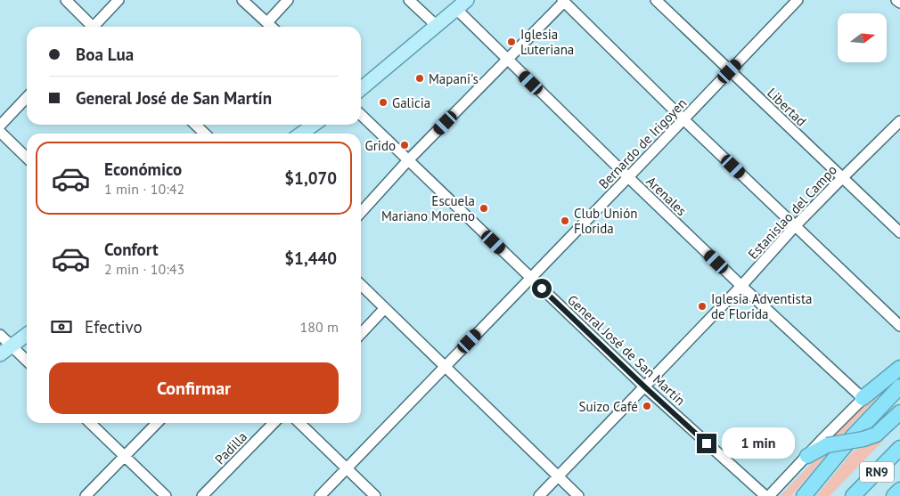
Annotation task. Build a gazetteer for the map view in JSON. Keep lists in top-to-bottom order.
{
  "streets": {
    "highway": ["RN9"],
    "street": [
      "Libertad",
      "Bernardo de Irigoyen",
      "Arenales",
      "Estanislao del Campo",
      "General José de San Martín",
      "Padilla"
    ]
  },
  "crossings": [
    ["Libertad", "Bernardo de Irigoyen"],
    ["Libertad", "Estanislao del Campo"],
    ["Bernardo de Irigoyen", "Arenales"],
    ["Bernardo de Irigoyen", "General José de San Martín"],
    ["Arenales", "Estanislao del Campo"],
    ["Estanislao del Campo", "General José de San Martín"]
  ],
  "places": [
    "Iglesia Luteriana",
    "Mapani's",
    "Galicia",
    "Grido",
    "Escuela Mariano Moreno",
    "Club Unión Florida",
    "Iglesia Adventista de Florida",
    "Suizo Café"
  ],
  "north": "right",
  "page": {
    "banner": ["Boa Lua", "General José de San Martín"],
    "list": [
      {
        "name": "Económico",
        "note": "1 min · 10:42",
        "value": "$1,070"
      },
      {
        "name": "Confort",
        "note": "2 min · 10:43",
        "value": "$1,440"
      }
    ],
    "pay": ["Efectivo", "180 m"],
    "buttons": "Confirmar",
    "bubble": "1 min"
  }
}
